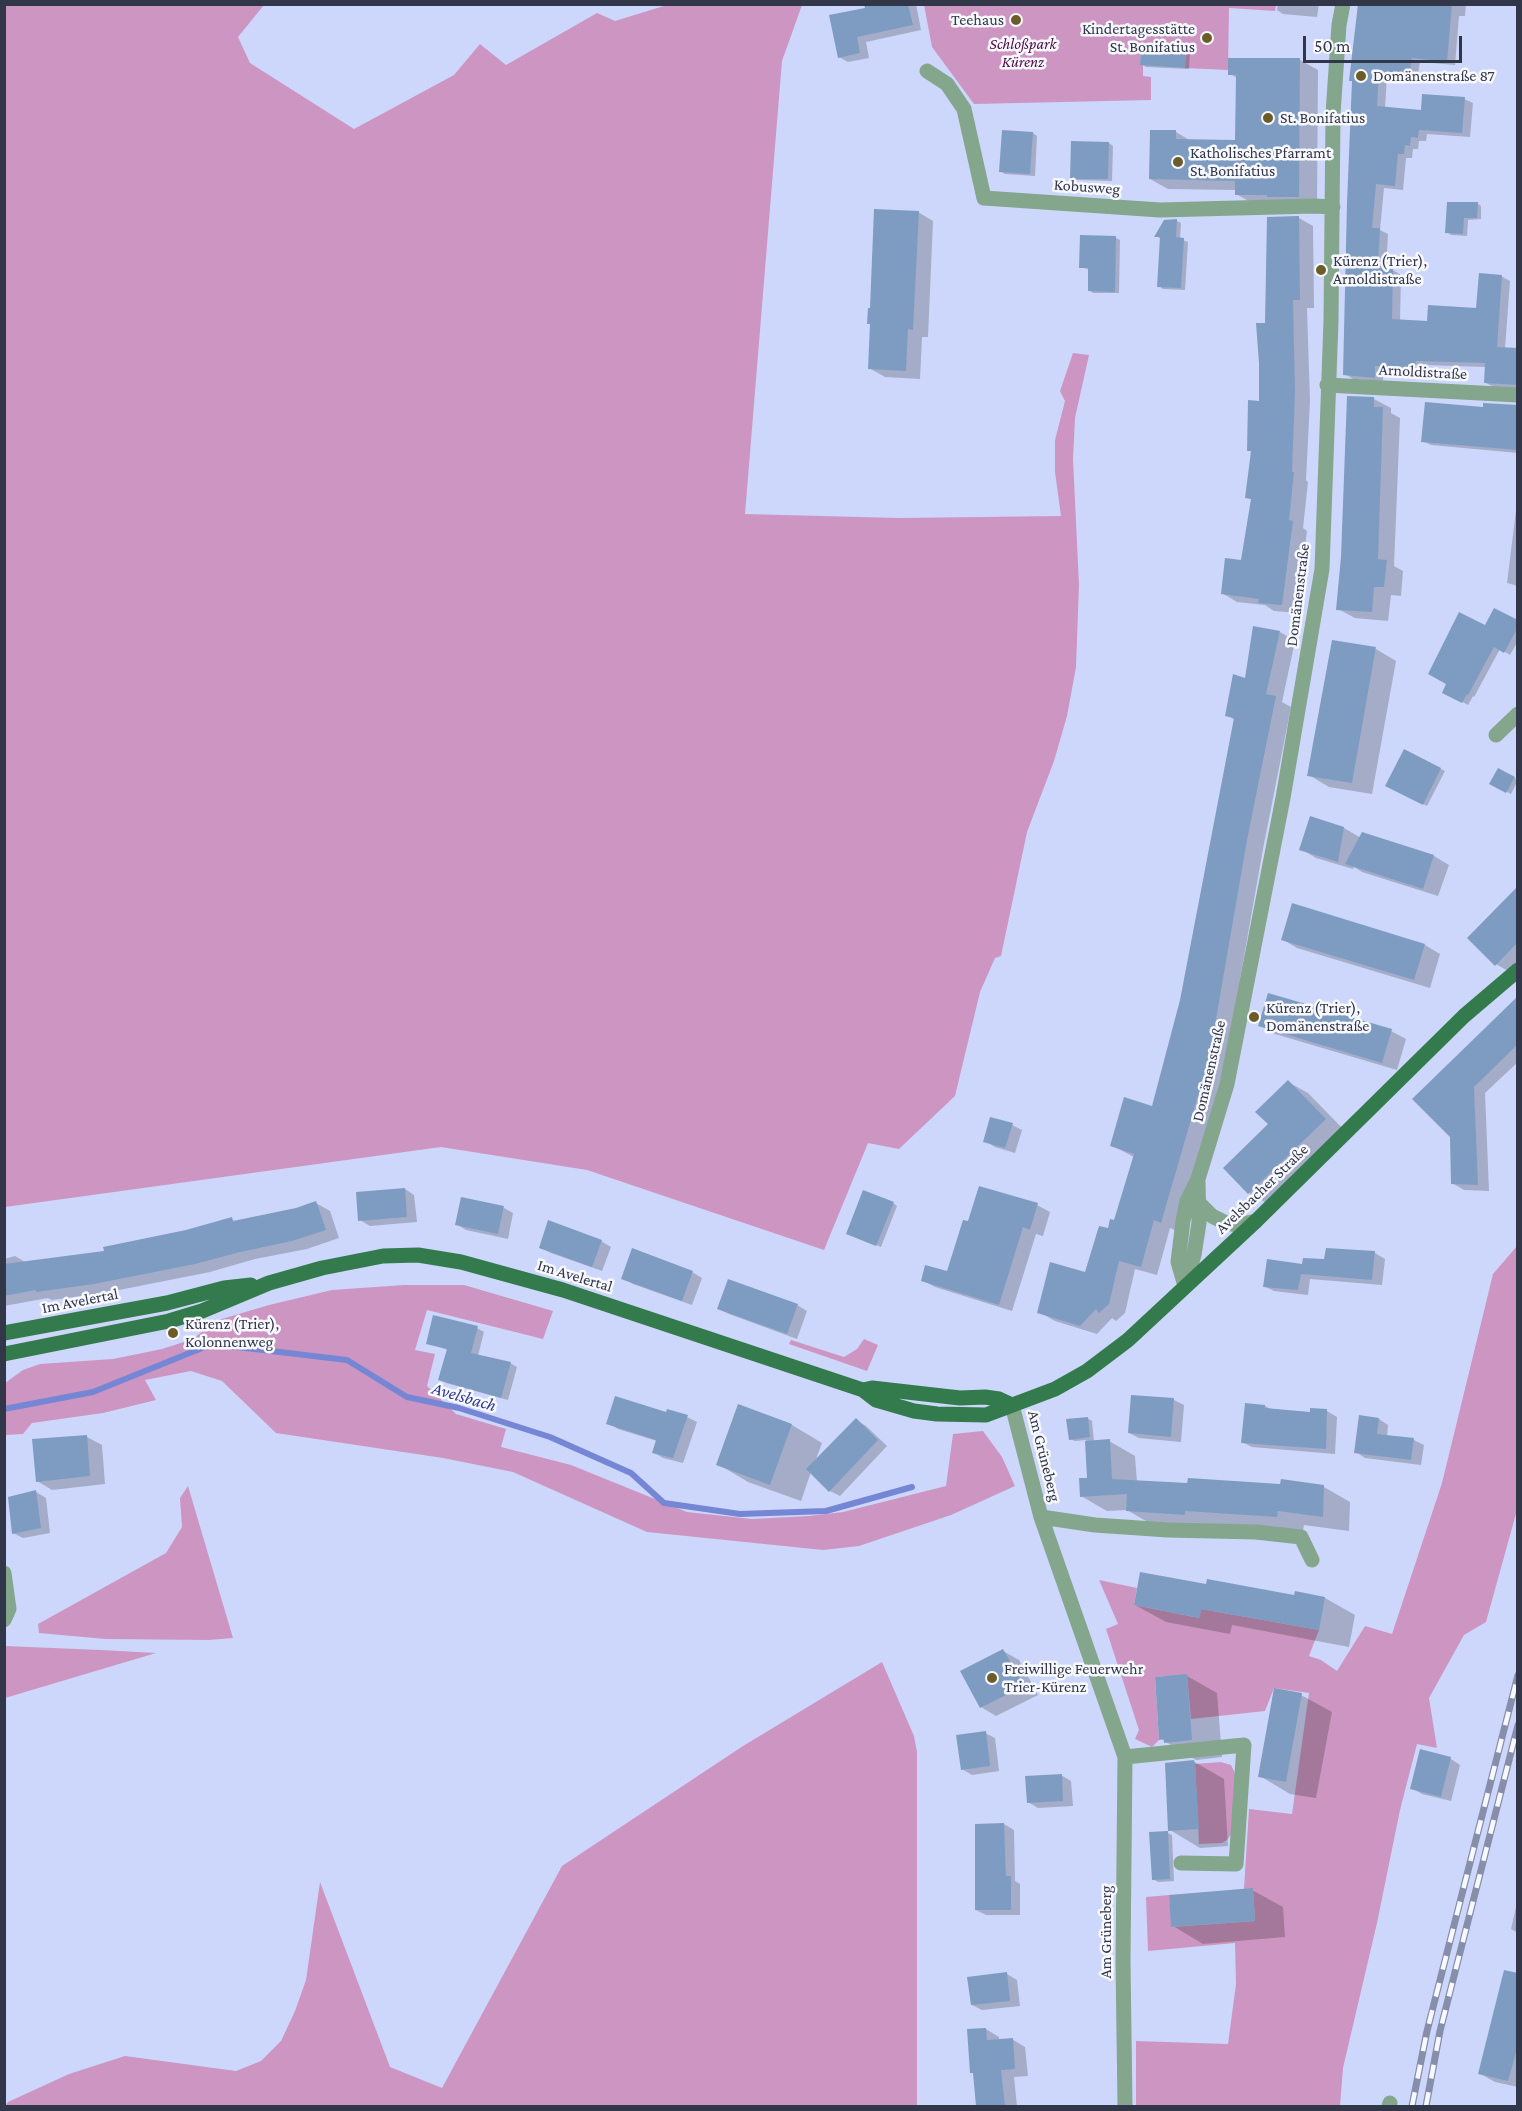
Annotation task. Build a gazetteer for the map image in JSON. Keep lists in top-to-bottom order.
{
  "streets": {
    "main road": ["Avelsbacher Straße", "Im Avelertal"],
    "street": [
      "Kobusweg",
      "Arnoldistraße",
      "Domänenstraße",
      "Am Grüneberg"
    ]
  },
  "crossings": [
    ["Kobusweg", "Domänenstraße"],
    ["Arnoldistraße", "Domänenstraße"],
    ["Domänenstraße", "Avelsbacher Straße"],
    ["Avelsbacher Straße", "Im Avelertal"],
    ["Avelsbacher Straße", "Am Grüneberg"],
    ["Im Avelertal", "Am Grüneberg"]
  ],
  "water": ["Avelsbach"],
  "parks": ["Schloßpark Kürenz"],
  "places": [
    "Teehaus",
    "Kindertagesstätte St. Bonifatius",
    "Domänenstraße 87",
    "St. Bonifatius",
    "Katholisches Pfarramt St. Bonifatius",
    "Kürenz (Trier), Arnoldistraße",
    "Kürenz (Trier), Domänenstraße",
    "Kürenz (Trier), Kolonnenweg",
    "Freiwillige Feuerwehr Trier-Kürenz"
  ],
  "scale_bar": "50 m"
}
